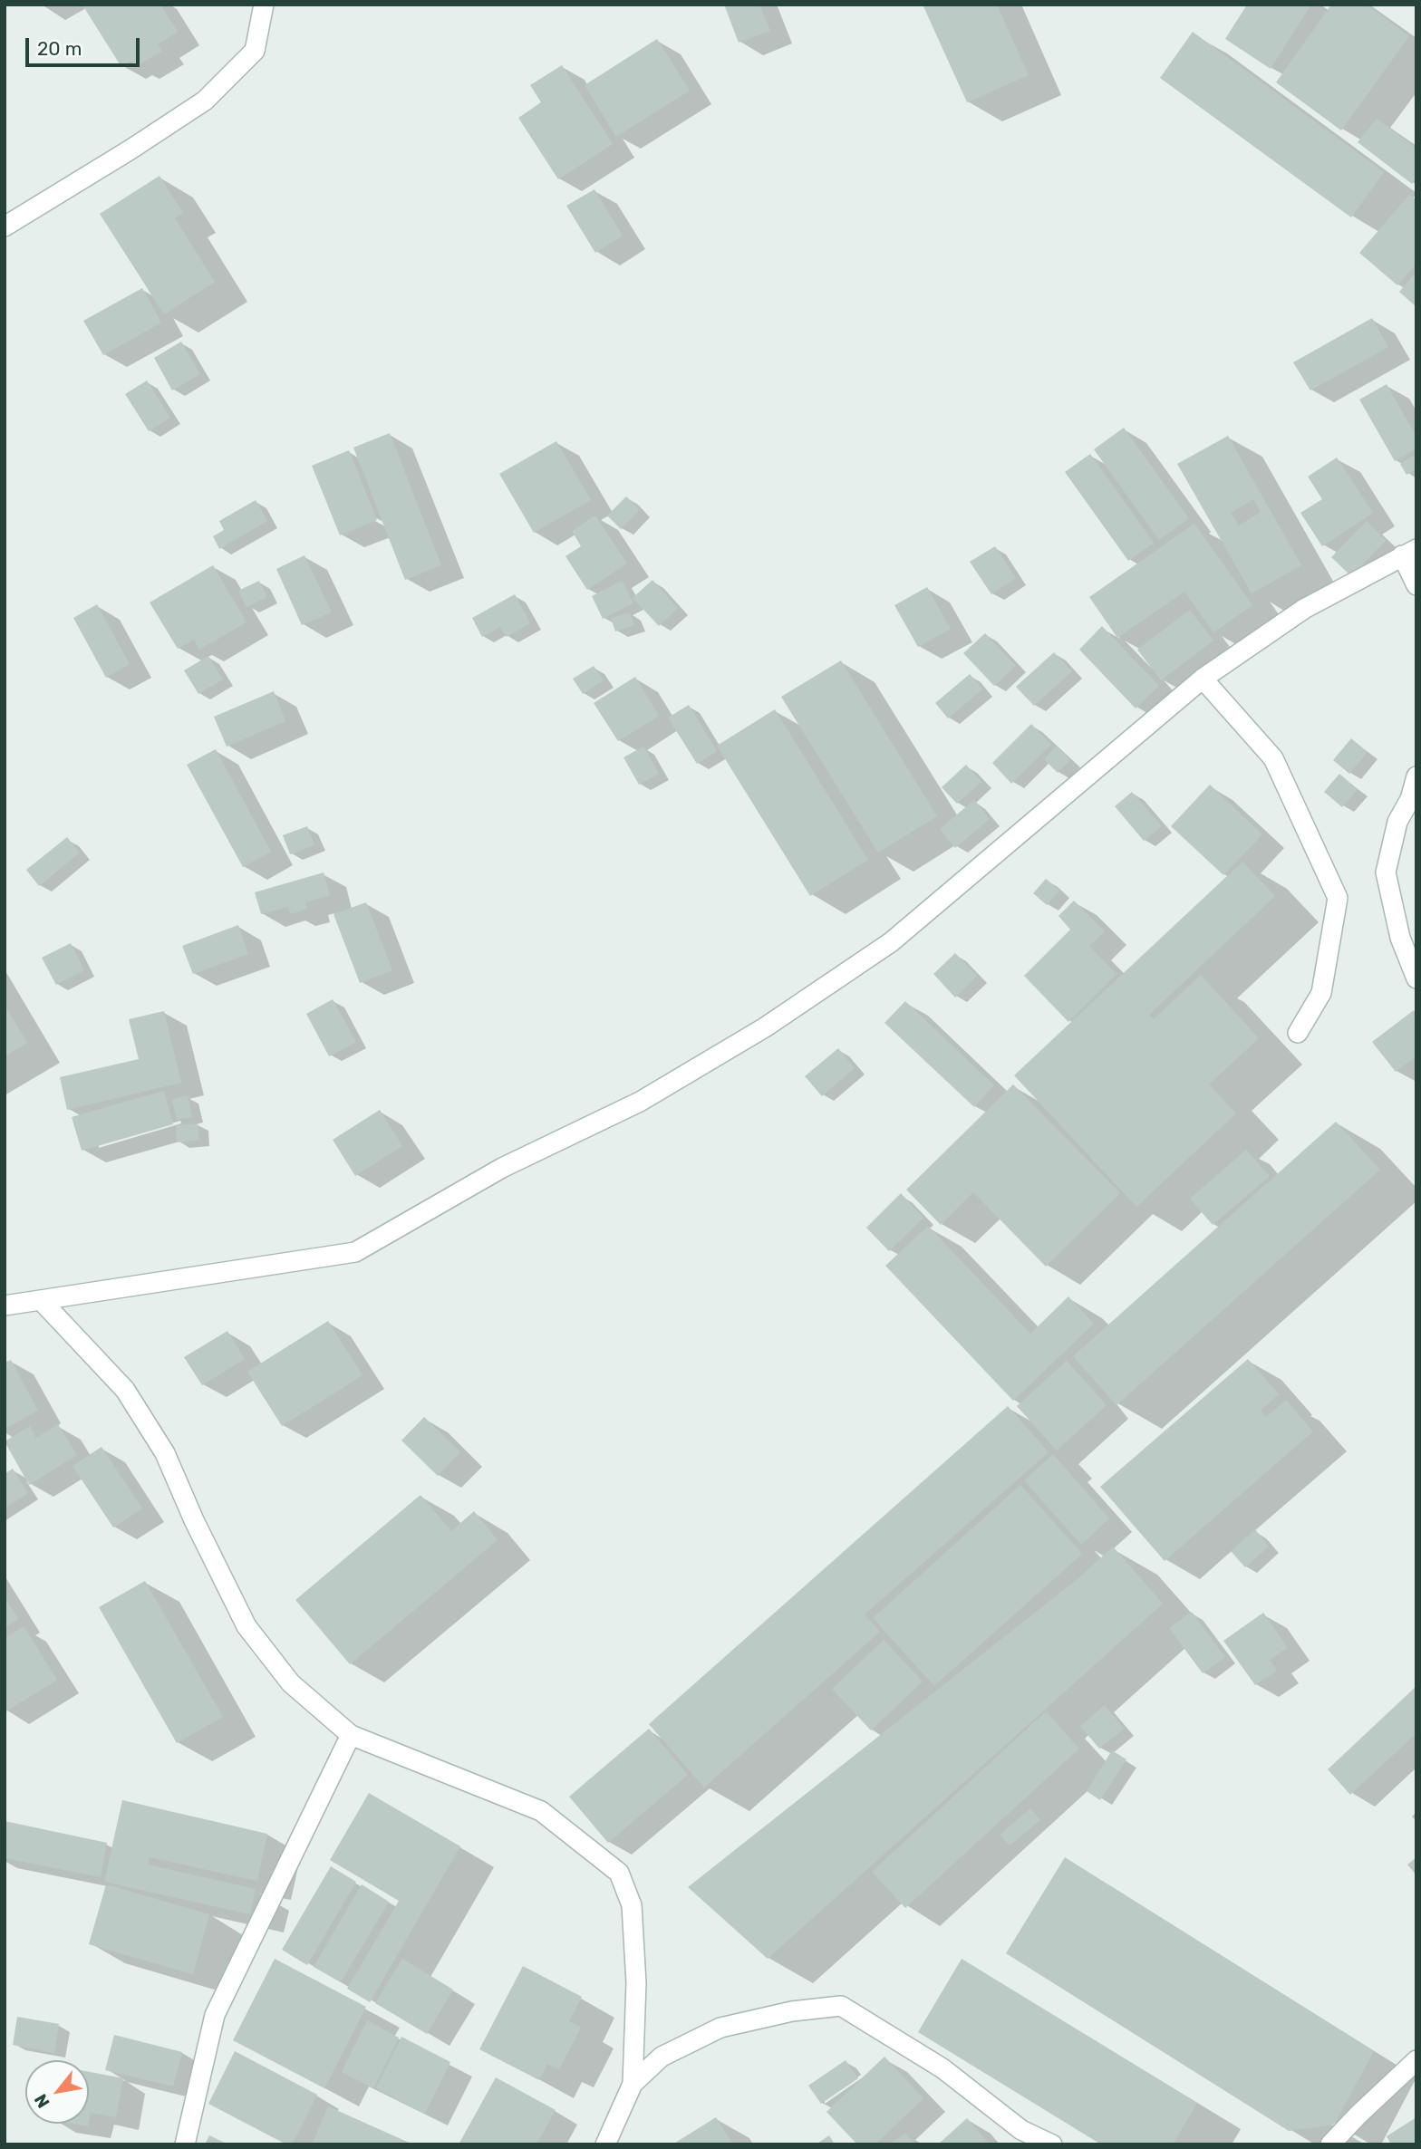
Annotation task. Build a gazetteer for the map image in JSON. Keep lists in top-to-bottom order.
{
  "scale_bar": "20 m",
  "north": "bottom left"
}
